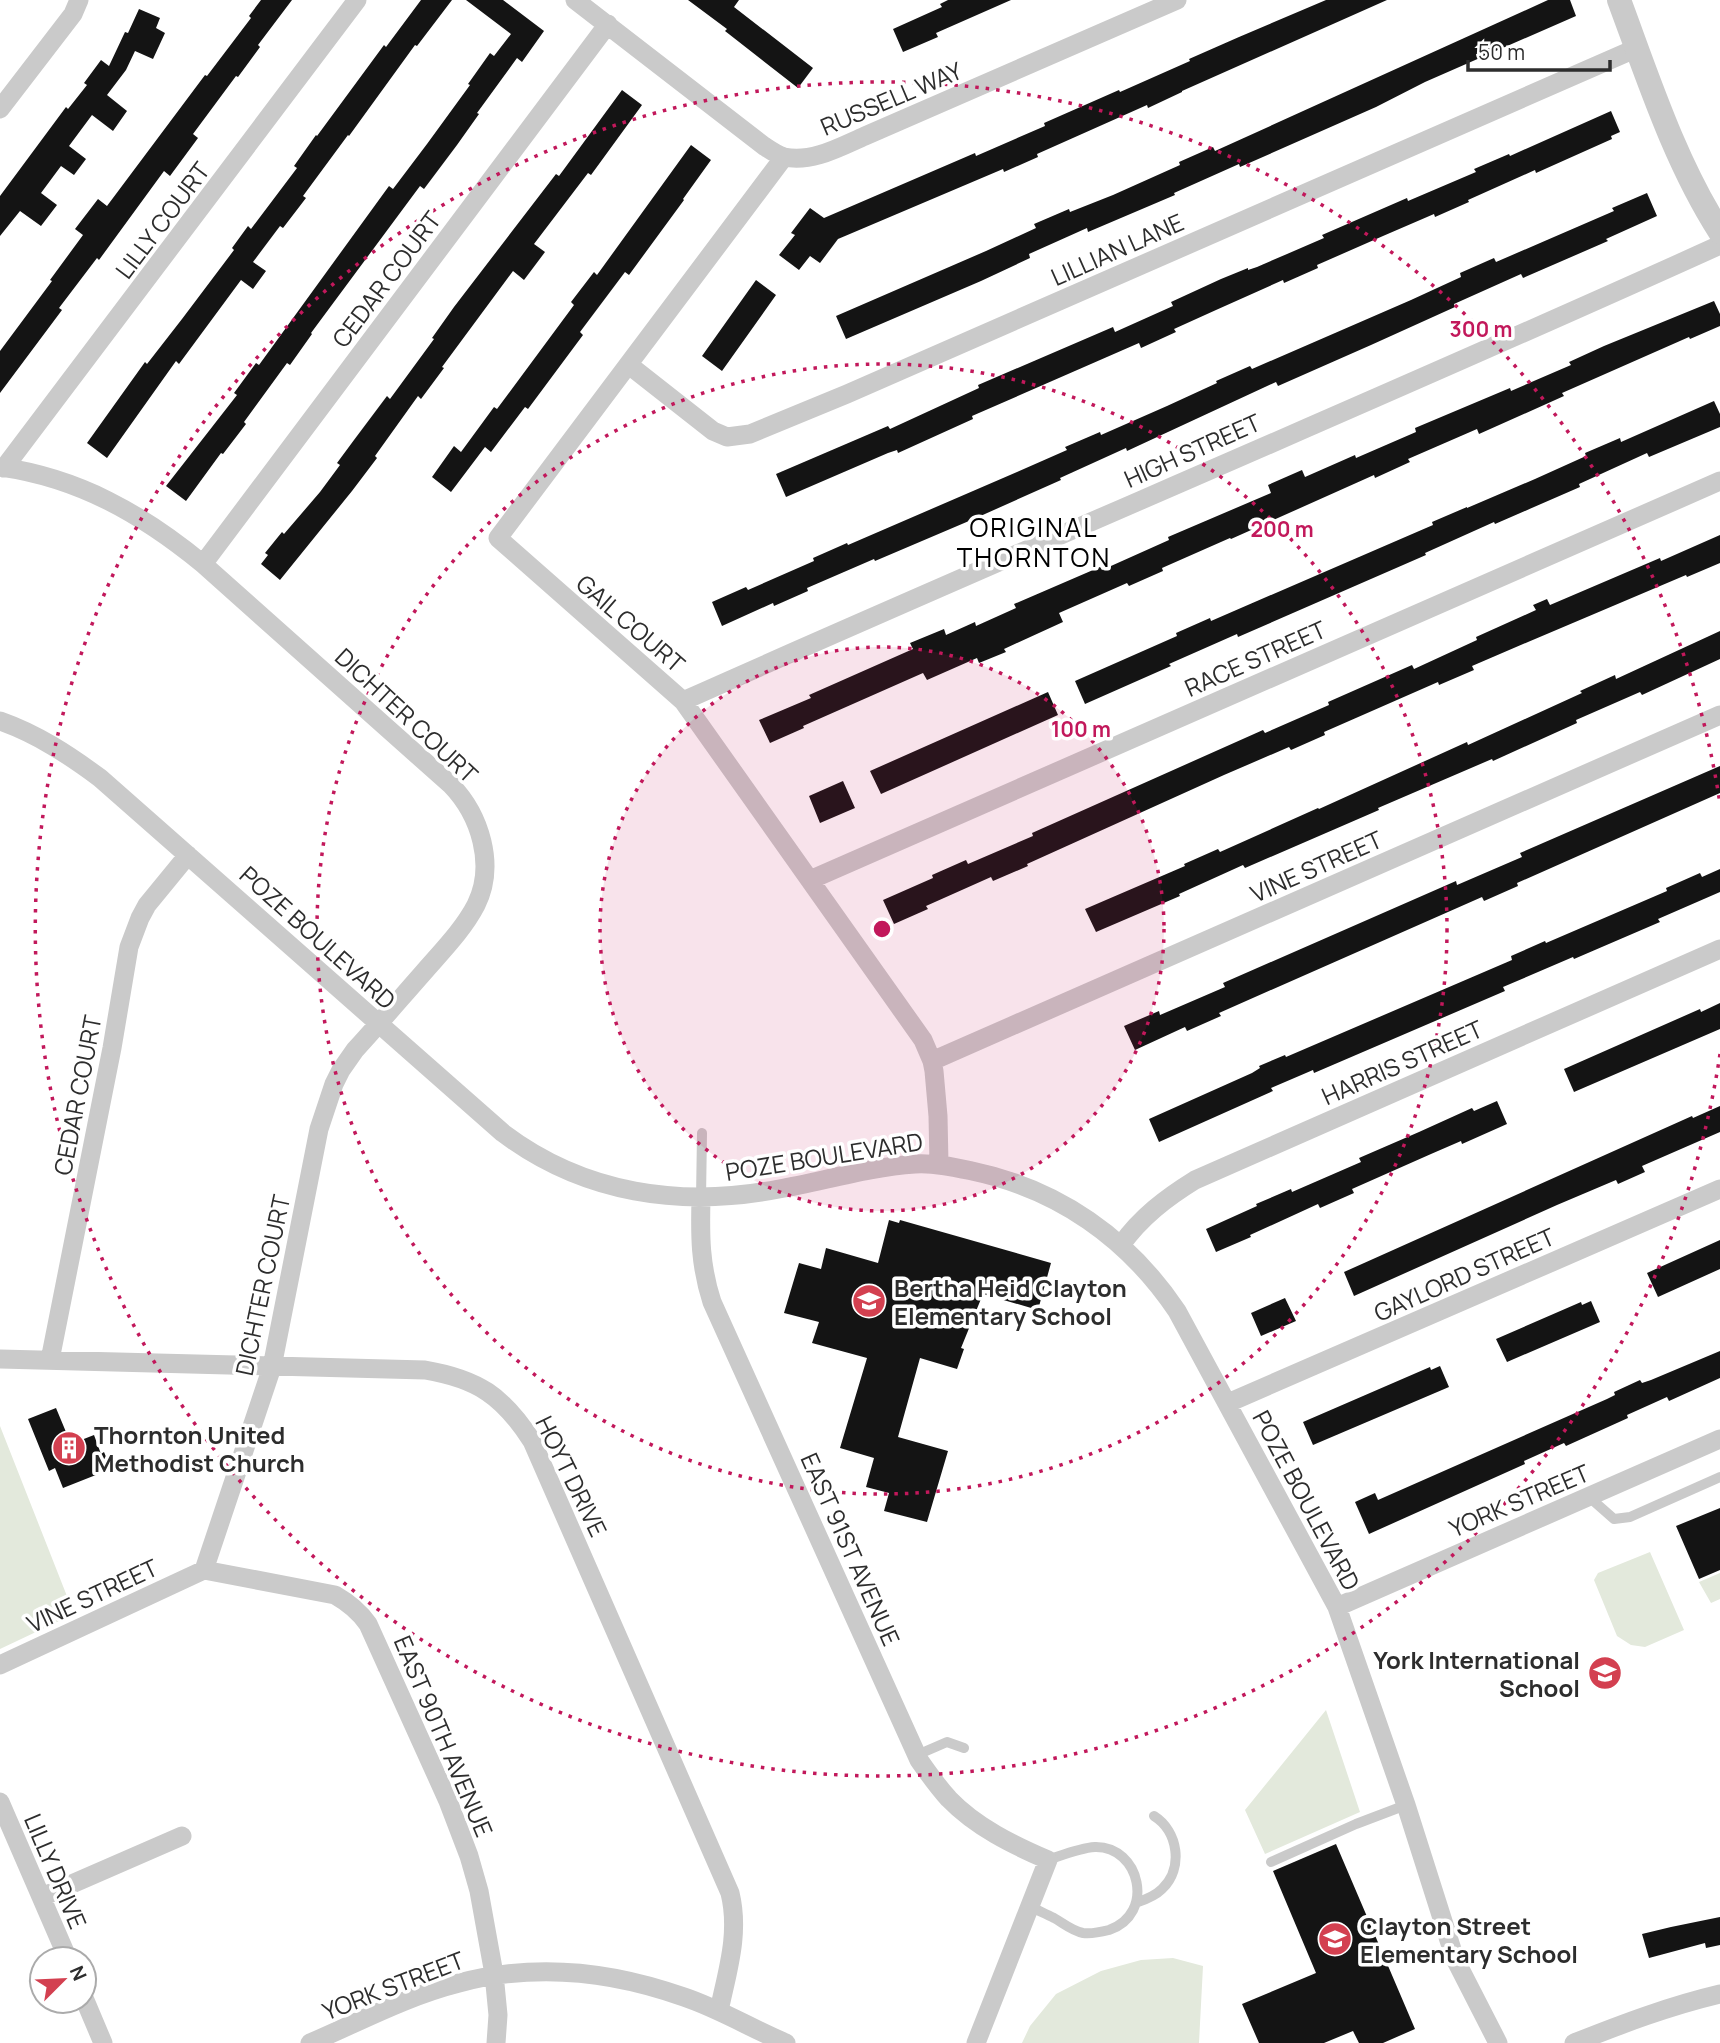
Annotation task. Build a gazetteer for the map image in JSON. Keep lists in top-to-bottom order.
{
  "streets": {
    "street": [
      "RUSSELL WAY",
      "LILLY COURT",
      "LILLIAN LANE",
      "CEDAR COURT",
      "HIGH STREET",
      "GAIL COURT",
      "RACE STREET",
      "DICHTER COURT",
      "VINE STREET",
      "POZE BOULEVARD",
      "HARRIS STREET",
      "GAYLORD STREET",
      "HOYT DRIVE",
      "YORK STREET",
      "EAST 91ST AVENUE",
      "EAST 90TH AVENUE",
      "LILLY DRIVE"
    ]
  },
  "crossings": [
    ["RUSSELL WAY", "GAIL COURT"],
    ["LILLY COURT", "DICHTER COURT"],
    ["LILLIAN LANE", "GAIL COURT"],
    ["CEDAR COURT", "DICHTER COURT"],
    ["CEDAR COURT", "POZE BOULEVARD"],
    ["CEDAR COURT", "HOYT DRIVE"],
    ["HIGH STREET", "GAIL COURT"],
    ["GAIL COURT", "RACE STREET"],
    ["GAIL COURT", "VINE STREET"],
    ["GAIL COURT", "POZE BOULEVARD"],
    ["DICHTER COURT", "VINE STREET"],
    ["DICHTER COURT", "POZE BOULEVARD"],
    ["DICHTER COURT", "HOYT DRIVE"],
    ["DICHTER COURT", "EAST 90TH AVENUE"],
    ["VINE STREET", "EAST 90TH AVENUE"],
    ["POZE BOULEVARD", "HARRIS STREET"],
    ["POZE BOULEVARD", "GAYLORD STREET"],
    ["POZE BOULEVARD", "YORK STREET"],
    ["POZE BOULEVARD", "EAST 91ST AVENUE"],
    ["HOYT DRIVE", "YORK STREET"],
    ["YORK STREET", "EAST 90TH AVENUE"]
  ],
  "districts": ["ORIGINAL THORNTON"],
  "places": {
    "school or university": ["Bertha Heid Clayton Elementary School", "York International School", "Clayton Street Elementary School"],
    "building": ["Thornton United Methodist Church"]
  },
  "scale_bar": "50 m",
  "north": "top right",
  "rings": ["300 m", "200 m", "100 m"]
}
